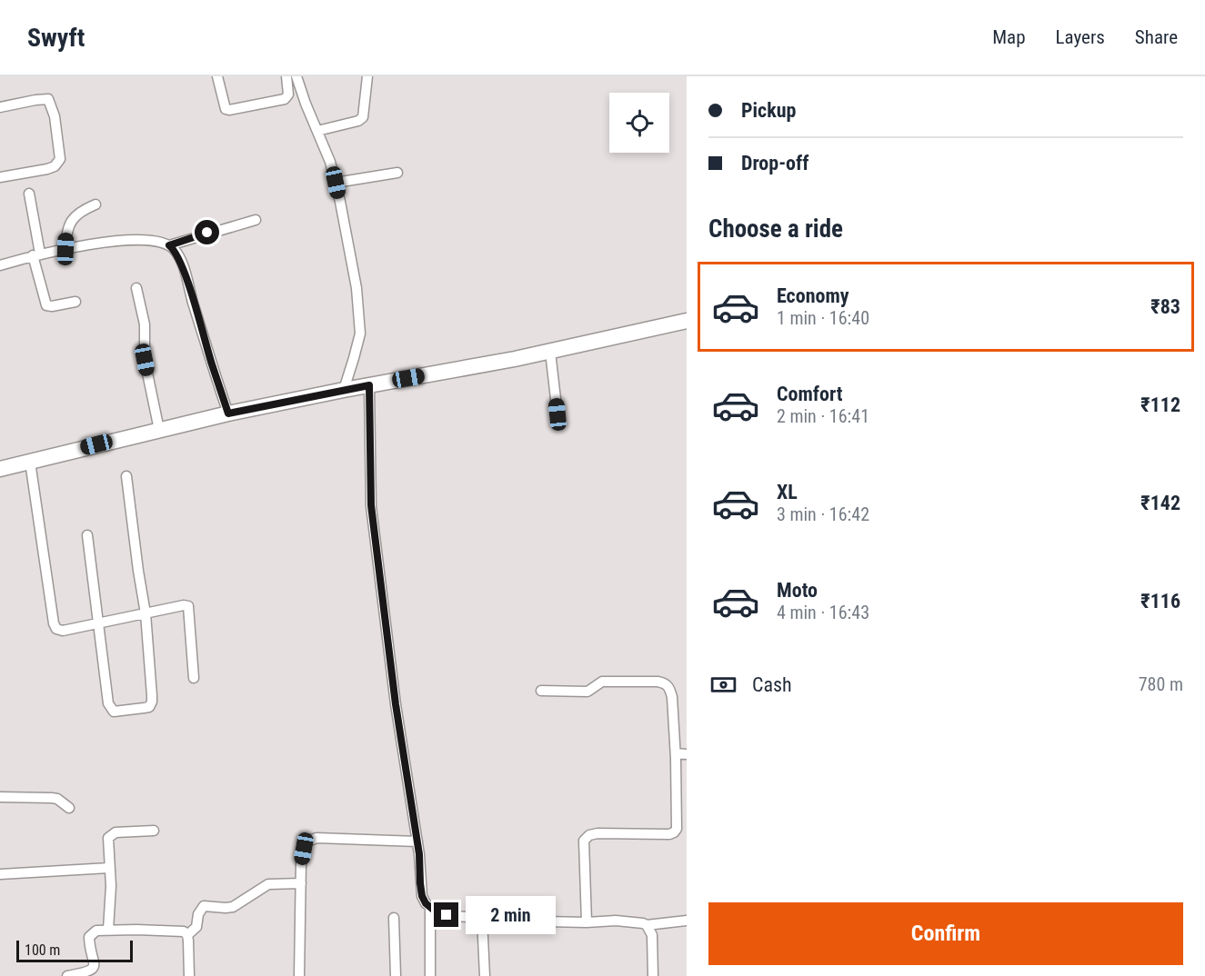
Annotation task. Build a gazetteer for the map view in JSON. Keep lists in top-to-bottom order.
{
  "scale_bar": "100 m",
  "page": {
    "header": "Swyft",
    "nav": ["Map", "Layers", "Share"],
    "banner": ["Pickup", "Drop-off"],
    "heading": "Choose a ride",
    "list": [
      {
        "name": "Economy",
        "note": "1 min · 16:40",
        "value": "₹83"
      },
      {
        "name": "Comfort",
        "note": "2 min · 16:41",
        "value": "₹112"
      },
      {
        "name": "XL",
        "note": "3 min · 16:42",
        "value": "₹142"
      },
      {
        "name": "Moto",
        "note": "4 min · 16:43",
        "value": "₹116"
      }
    ],
    "pay": ["Cash", "780 m"],
    "buttons": "Confirm",
    "bubble": "2 min",
    "scale": "100 m"
  }
}
